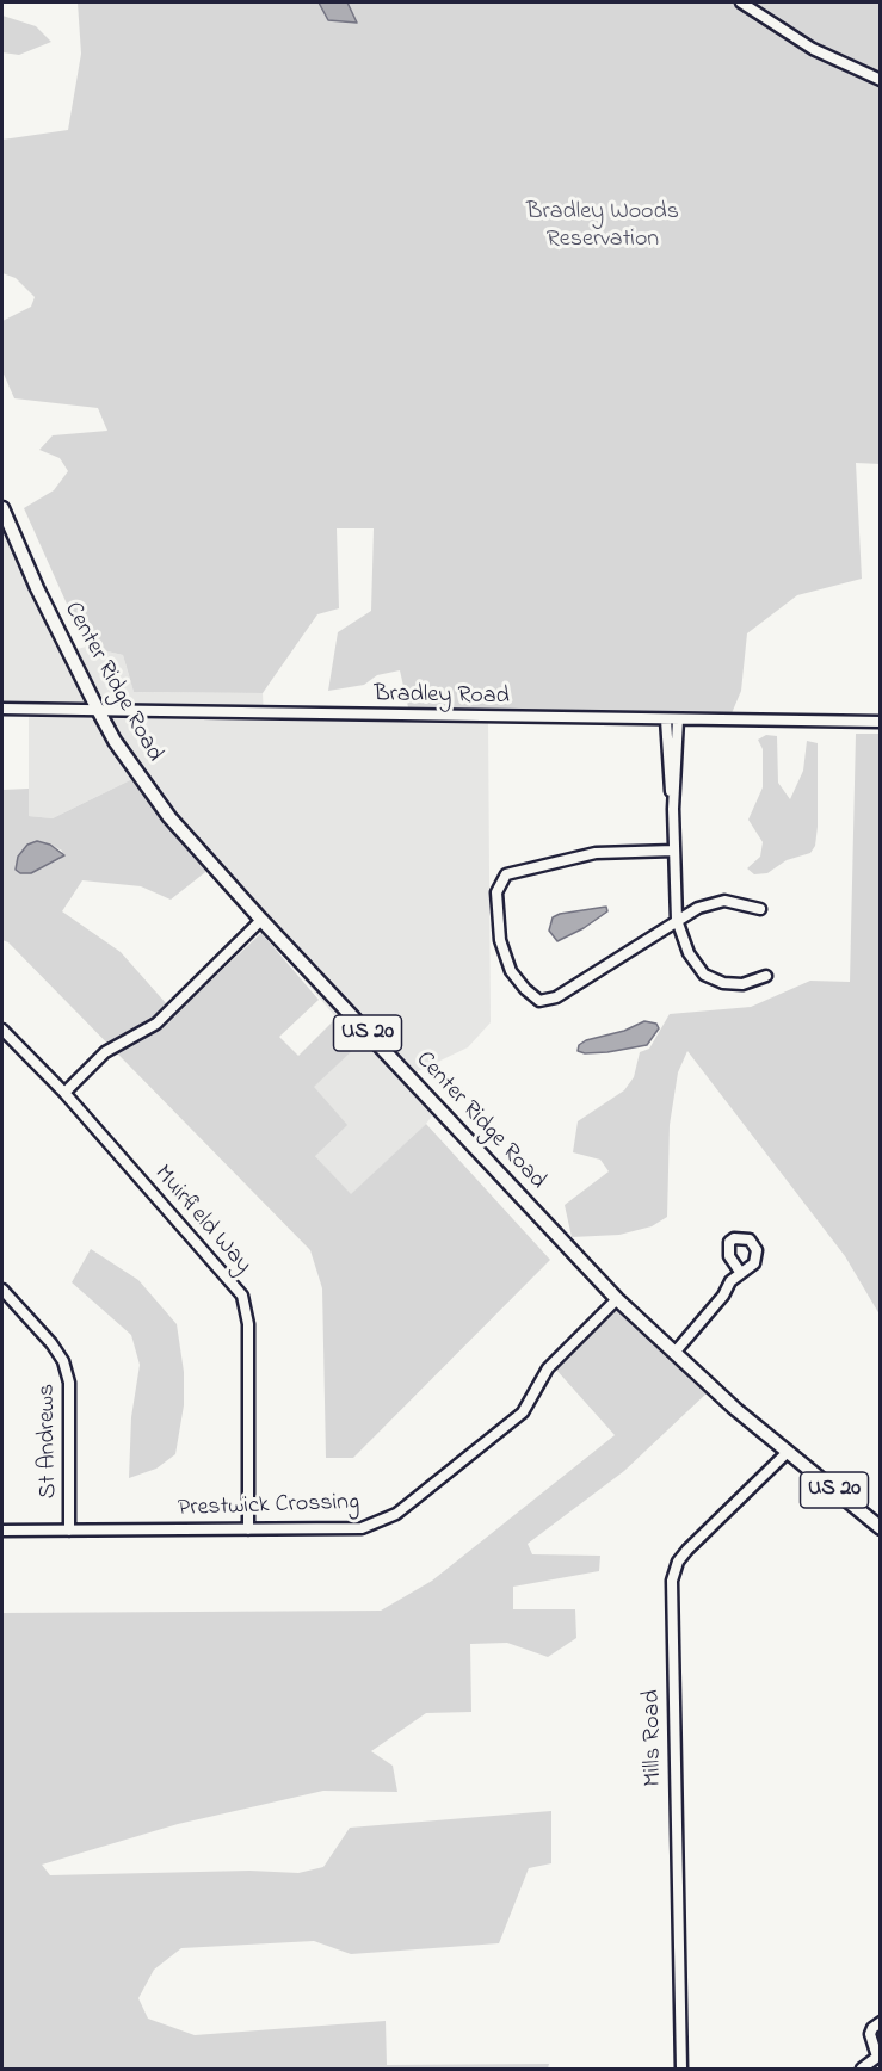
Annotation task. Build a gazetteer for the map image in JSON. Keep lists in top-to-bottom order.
{
  "streets": {
    "main road": ["Center Ridge Road", "US 20"],
    "street": [
      "Bradley Road",
      "Muirfield Way",
      "St Andrews",
      "Prestwick Crossing",
      "Mills Road"
    ]
  },
  "crossings": [
    ["Center Ridge Road", "Bradley Road"],
    ["Center Ridge Road", "Prestwick Crossing"],
    ["Center Ridge Road", "Mills Road"],
    ["Muirfield Way", "Prestwick Crossing"],
    ["St Andrews", "Prestwick Crossing"]
  ],
  "parks": ["Bradley Woods Reservation"]
}
